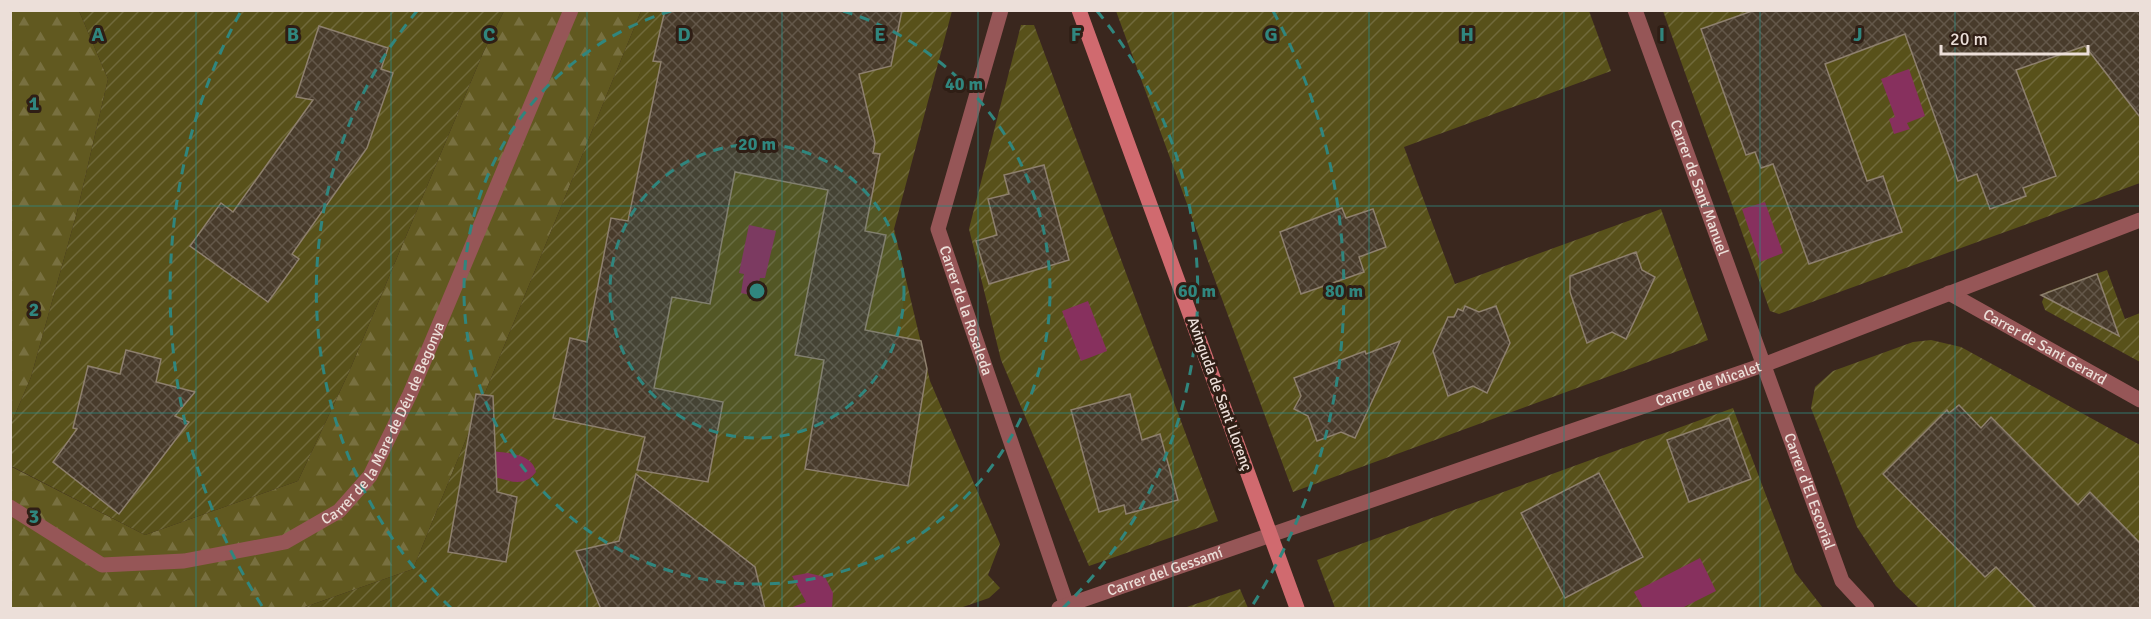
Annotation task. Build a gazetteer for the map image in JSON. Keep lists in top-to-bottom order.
{
  "streets": {
    "street": [
      "Carrer de Sant Manuel",
      "Carrer de la Rosaleda",
      "Carrer de Sant Gerard",
      "Carrer de Micalet",
      "Avinguda de Sant Llorenç",
      "Carrer de la Mare de Déu de Begonya",
      "Carrer d'El Escorial",
      "Carrer del Gessamí"
    ]
  },
  "crossings": [
    ["Carrer de Sant Manuel", "Carrer de Micalet"],
    ["Carrer de Sant Manuel", "Carrer d'El Escorial"],
    ["Carrer de la Rosaleda", "Carrer del Gessamí"],
    ["Carrer de Sant Gerard", "Carrer de Micalet"],
    ["Carrer de Micalet", "Avinguda de Sant Llorenç"],
    ["Carrer de Micalet", "Carrer d'El Escorial"],
    ["Carrer de Micalet", "Carrer del Gessamí"],
    ["Avinguda de Sant Llorenç", "Carrer del Gessamí"]
  ],
  "scale_bar": "20 m",
  "grid": {
    "columns": [
      "A",
      "B",
      "C",
      "D",
      "E",
      "F",
      "G",
      "H",
      "I",
      "J"
    ],
    "rows": ["1", "2", "3"]
  },
  "rings": [
    "40 m",
    "20 m",
    "60 m",
    "80 m"
  ]
}
